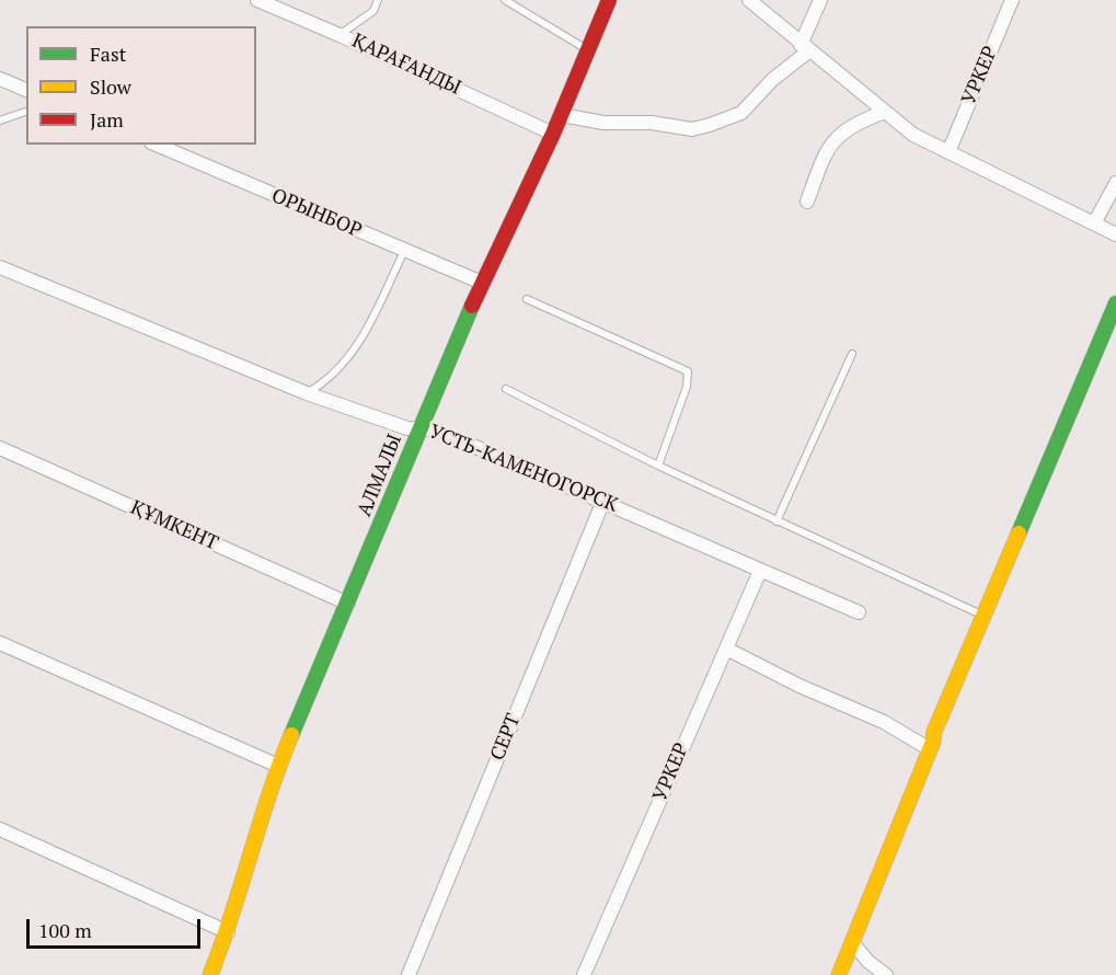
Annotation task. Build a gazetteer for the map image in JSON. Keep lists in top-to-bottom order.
{
  "streets": {
    "main road": ["АЛМАЛЫ"],
    "street": [
      "ҚАРАҒАНДЫ",
      "УРКЕР",
      "ОРЫНБОР",
      "УСТЬ-КАМЕНОГОРСК",
      "ҚҰМКЕНТ",
      "СЕРТ"
    ]
  },
  "crossings": [
    ["ҚАРАҒАНДЫ", "АЛМАЛЫ"],
    ["УРКЕР", "УСТЬ-КАМЕНОГОРСК"],
    ["ОРЫНБОР", "АЛМАЛЫ"],
    ["УСТЬ-КАМЕНОГОРСК", "АЛМАЛЫ"],
    ["УСТЬ-КАМЕНОГОРСК", "СЕРТ"],
    ["АЛМАЛЫ", "ҚҰМКЕНТ"]
  ],
  "legend": ["Fast", "Slow", "Jam"],
  "scale_bar": "100 m"
}
